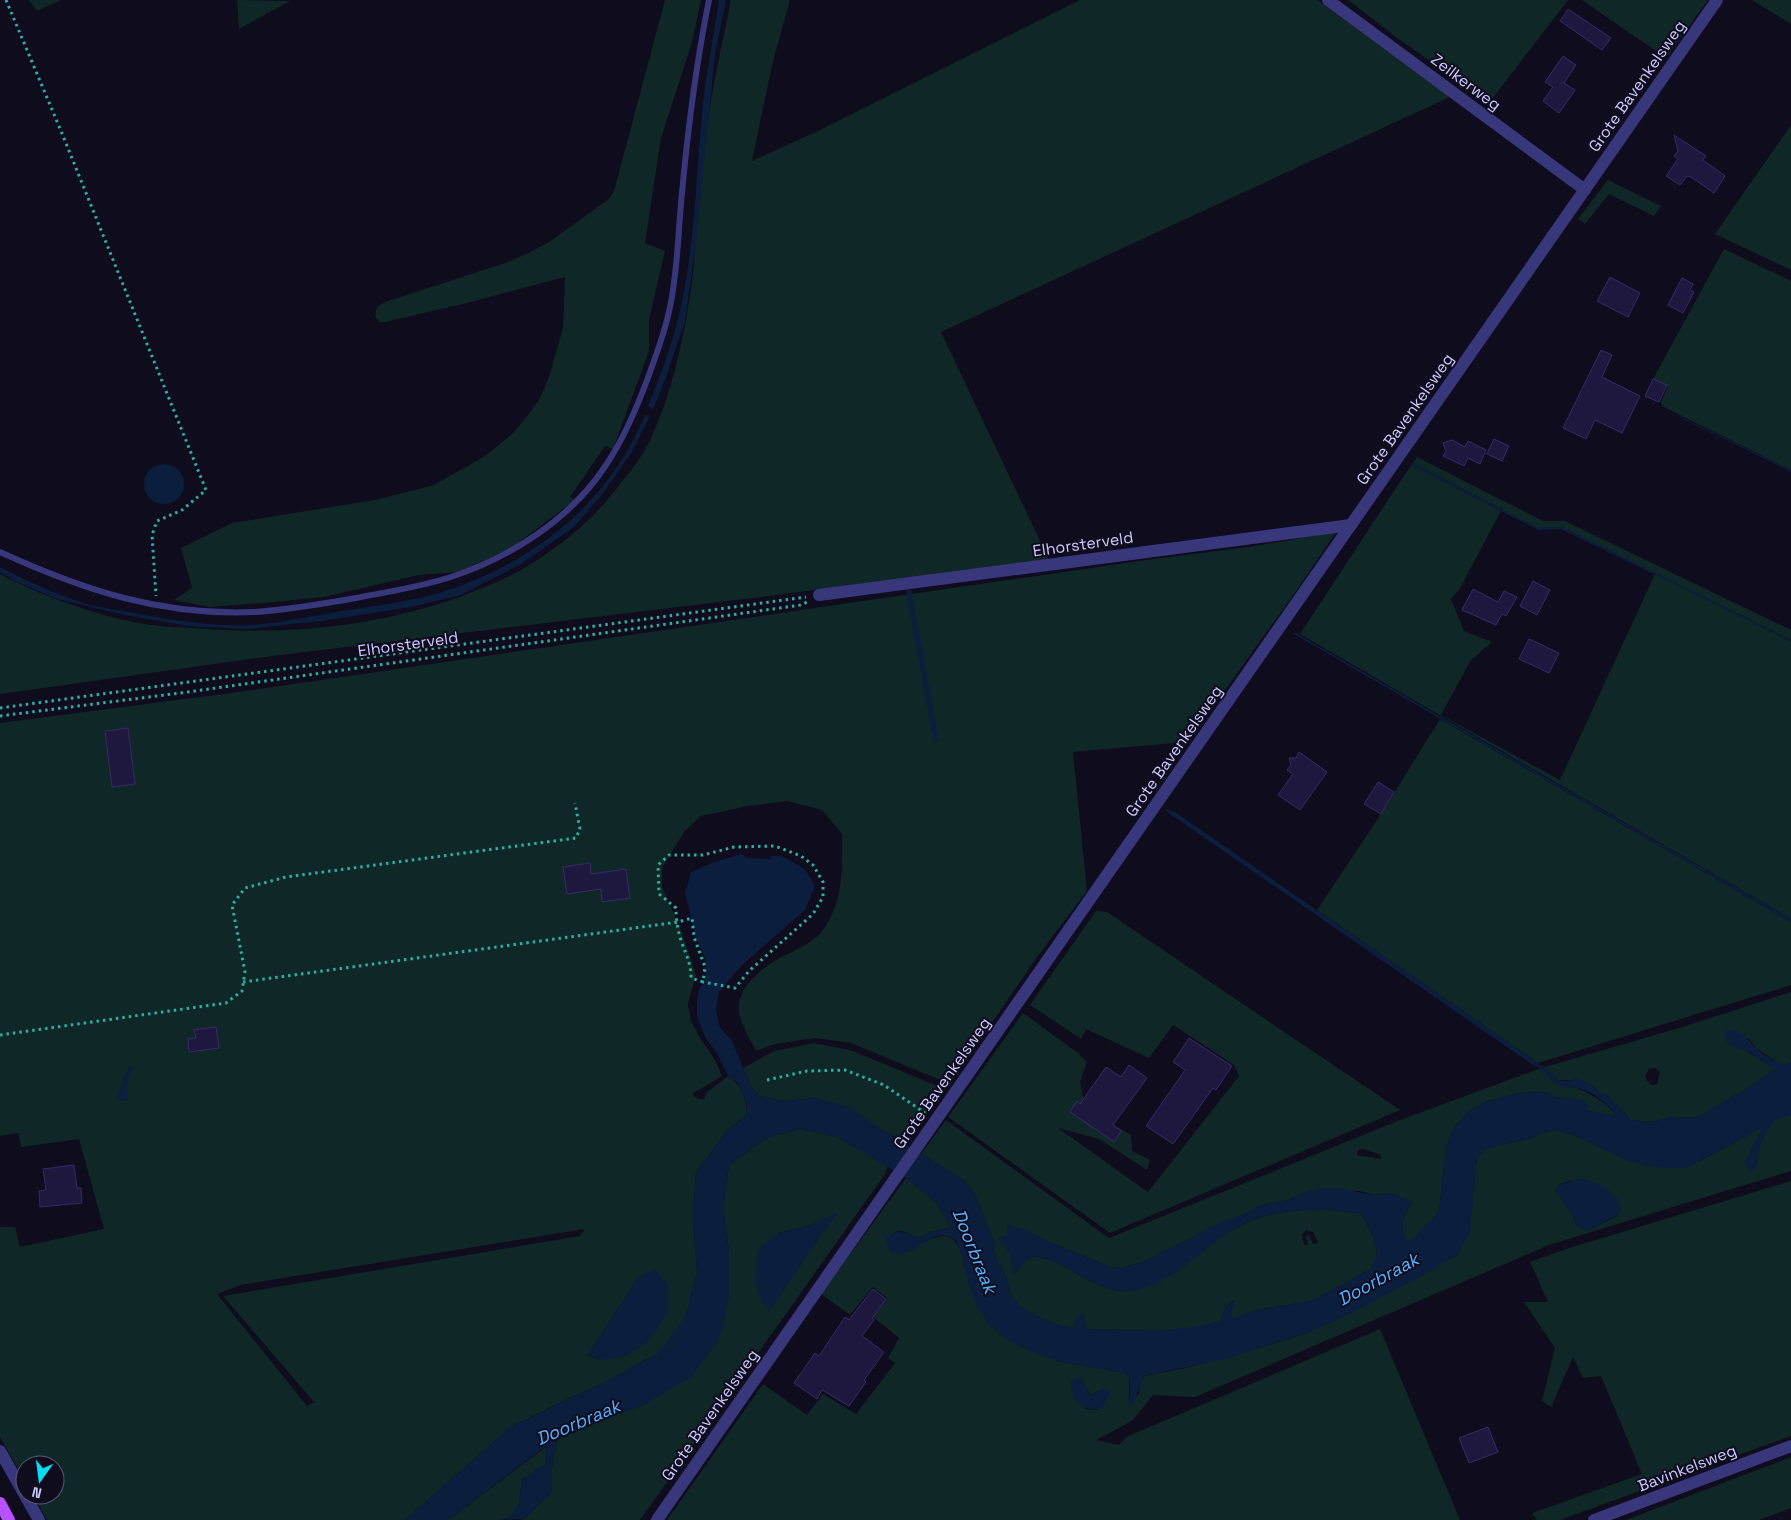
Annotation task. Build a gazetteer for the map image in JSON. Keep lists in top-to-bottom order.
{
  "streets": {
    "street": [
      "Zeilkerweg",
      "Grote Bavenkelsweg",
      "Elhorsterveld",
      "Bavinkelsweg"
    ]
  },
  "crossings": [
    ["Zeilkerweg", "Grote Bavenkelsweg"],
    ["Grote Bavenkelsweg", "Elhorsterveld"]
  ],
  "water": ["Doorbraak"],
  "north": "bottom"
}
